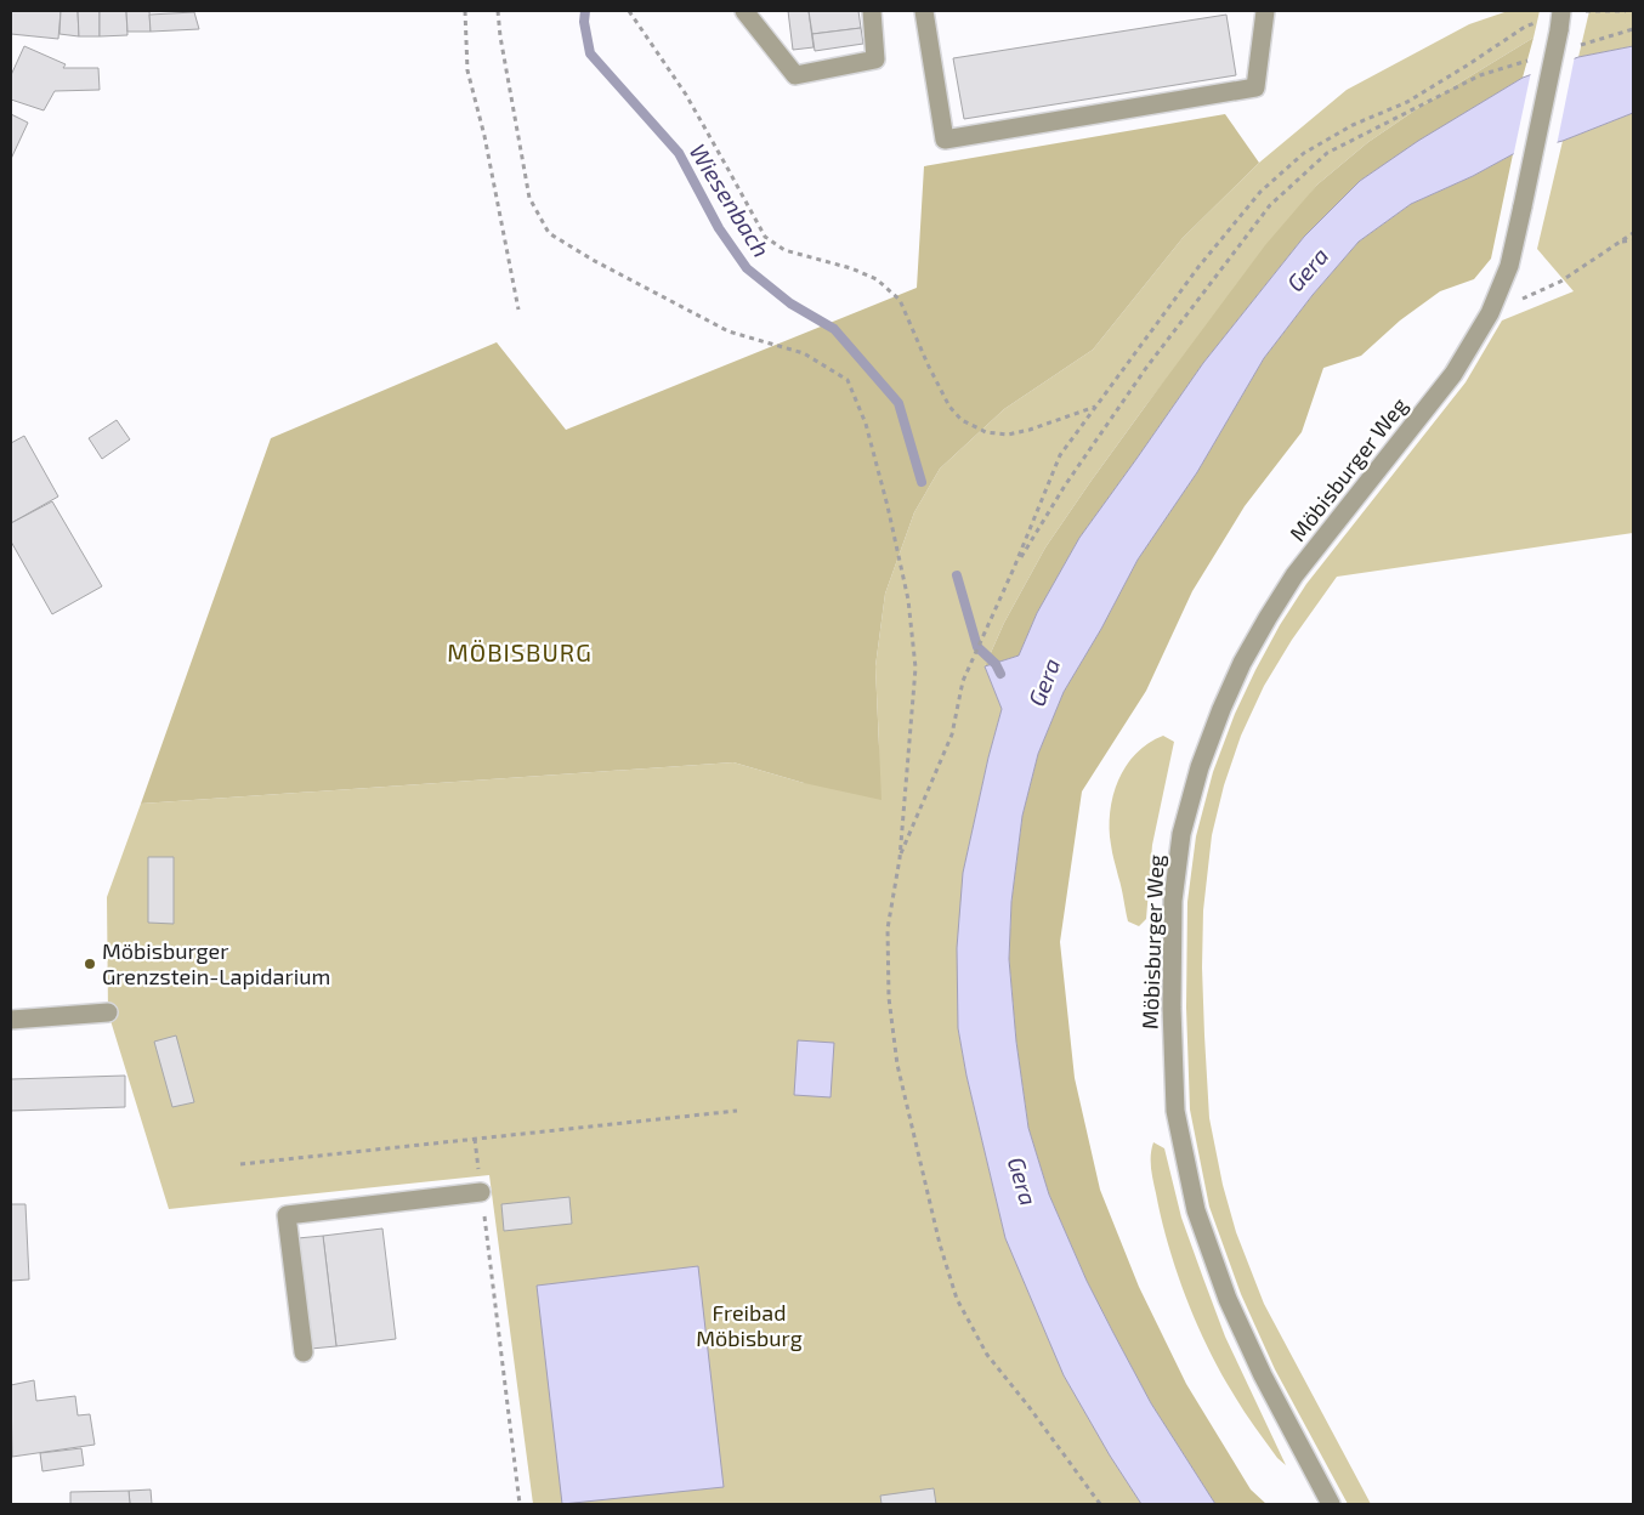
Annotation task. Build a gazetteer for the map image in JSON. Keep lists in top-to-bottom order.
{
  "streets": {
    "street": ["Möbisburger Weg"]
  },
  "districts": ["MÖBISBURG"],
  "water": ["Wiesenbach", "Gera"],
  "parks": ["Freibad Möbisburg"],
  "places": ["Möbisburger Grenzstein-Lapidarium"]
}
